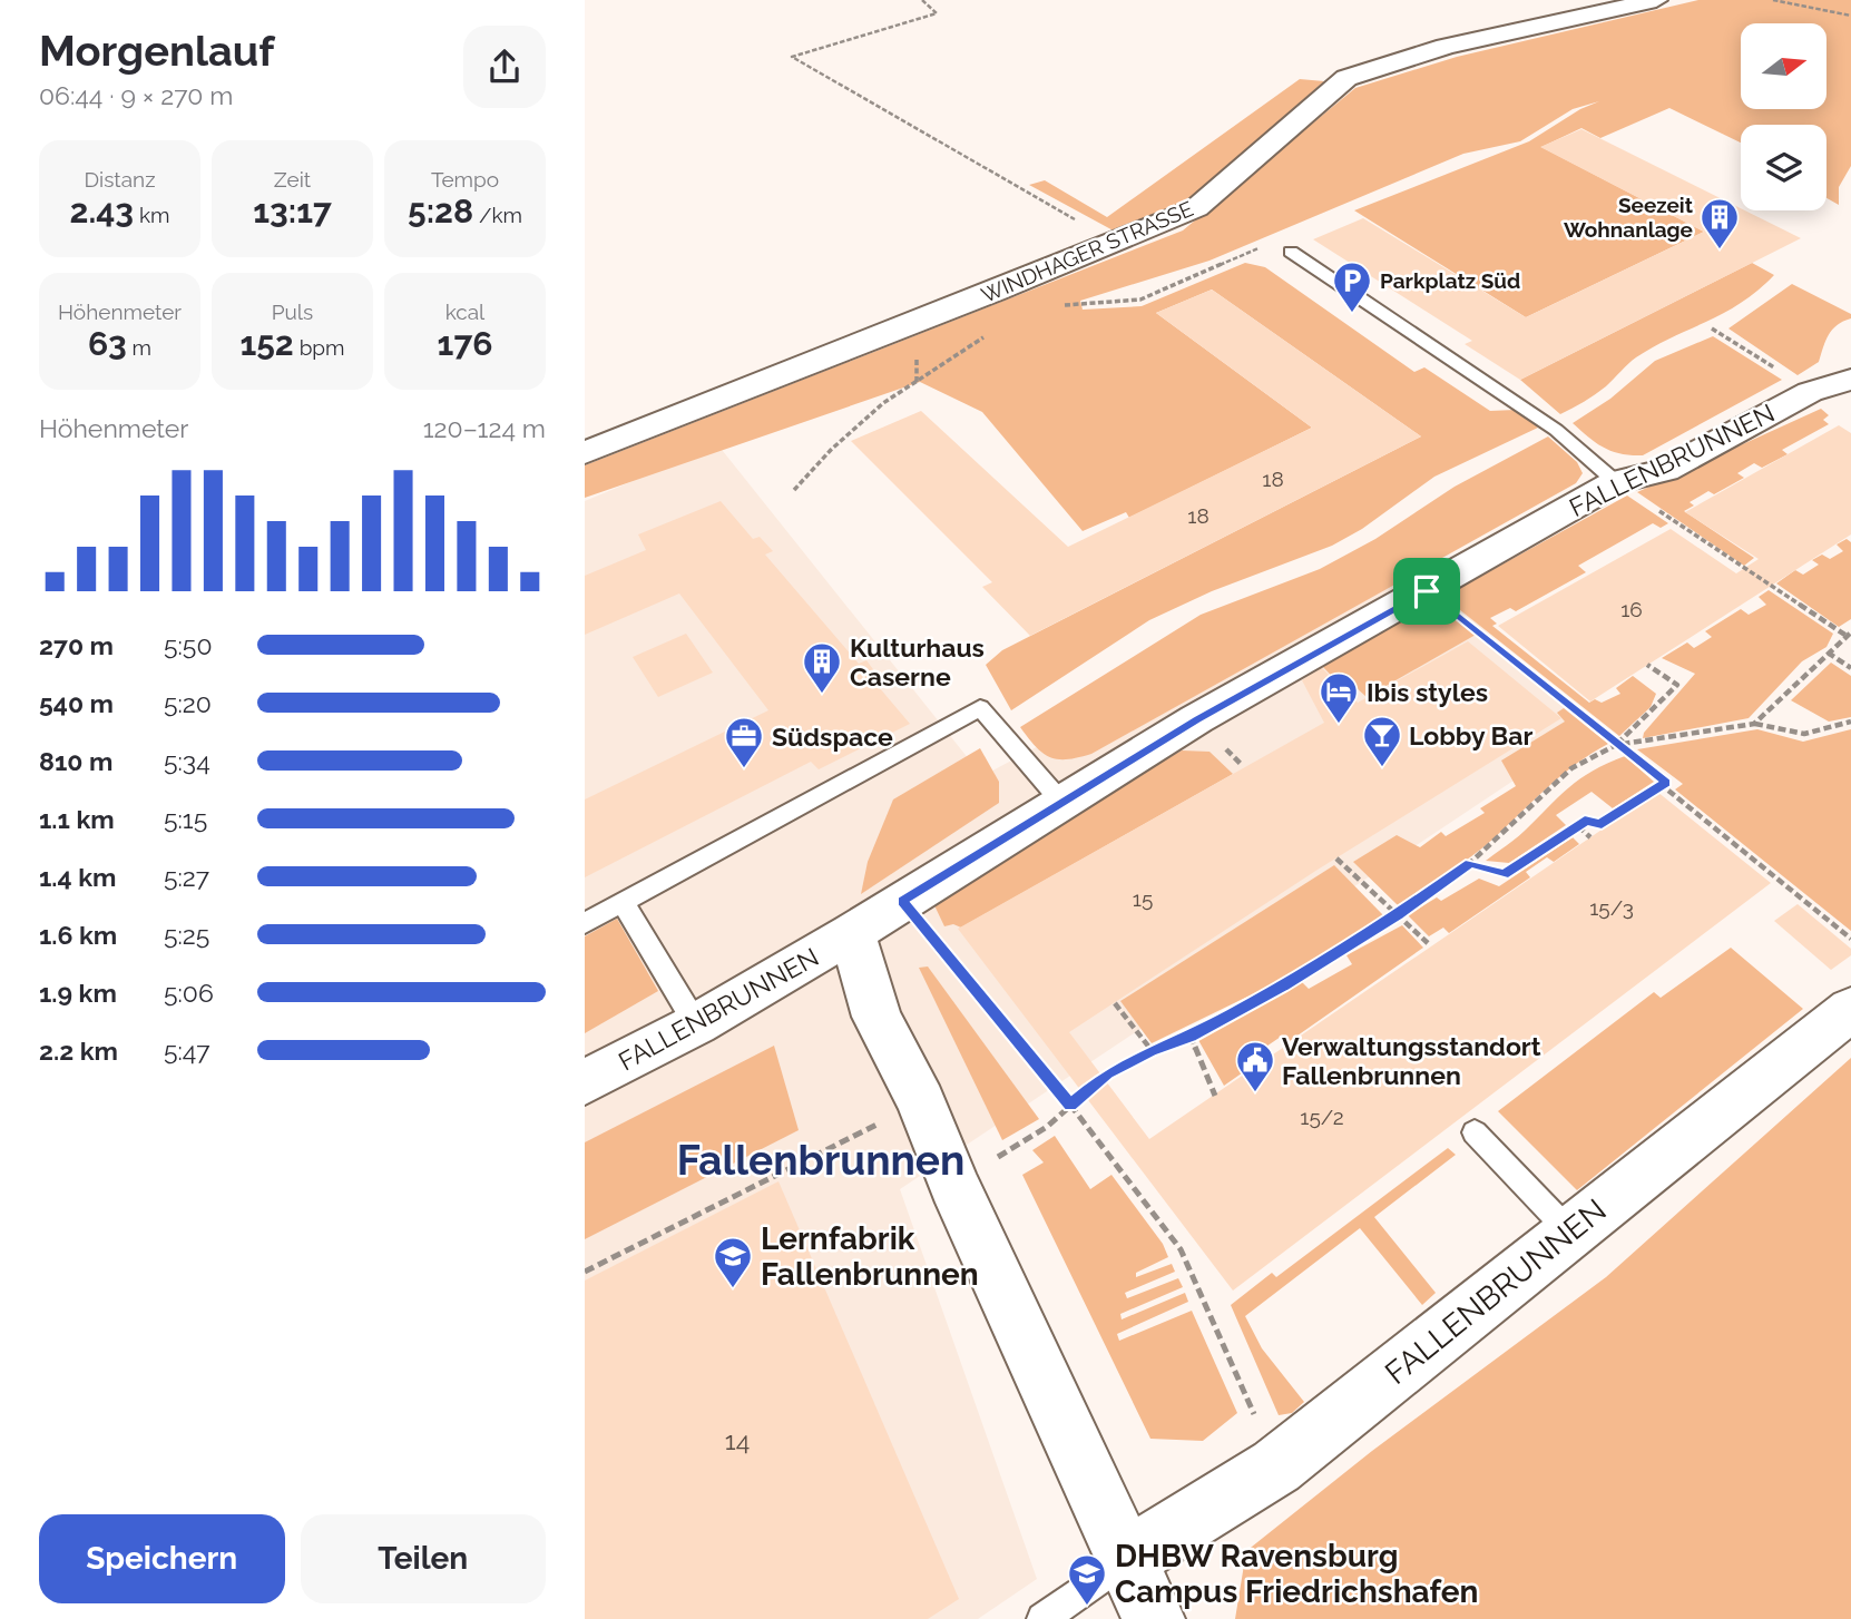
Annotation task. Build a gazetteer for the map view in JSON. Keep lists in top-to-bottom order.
{
  "streets": {
    "street": ["WINDHAGER STRASSE", "FALLENBRUNNEN"]
  },
  "districts": ["Fallenbrunnen"],
  "places": {
    "building": ["Seezeit Wohnanlage", "Kulturhaus Caserne"],
    "parking": ["Parkplatz Süd"],
    "hotel": ["Ibis styles"],
    "bar": ["Lobby Bar"],
    "office": ["Südspace"],
    "public building": ["Verwaltungsstandort Fallenbrunnen"],
    "school or university": ["Lernfabrik Fallenbrunnen", "DHBW Ravensburg Campus Friedrichshafen"]
  },
  "house_numbers": [
    "18",
    "18",
    "16",
    "15",
    "15/3",
    "15/2",
    "14"
  ],
  "north": "right",
  "page": {
    "heading": ["Morgenlauf", "06:44 · 9 × 270 m"],
    "stats": [
      ["Distanz", "2.43 km"],
      ["Zeit", "13:17"],
      ["Tempo", "5:28 /km"],
      ["Höhenmeter", "63 m"],
      ["Puls", "152 bpm"],
      ["kcal", "176"]
    ],
    "chart": ["Höhenmeter", "120–124 m"],
    "list": [
      {
        "name": "270 m",
        "note": "5:50"
      },
      {
        "name": "540 m",
        "note": "5:20"
      },
      {
        "name": "810 m",
        "note": "5:34"
      },
      {
        "name": "1.1 km",
        "note": "5:15"
      },
      {
        "name": "1.4 km",
        "note": "5:27"
      },
      {
        "name": "1.6 km",
        "note": "5:25"
      },
      {
        "name": "1.9 km",
        "note": "5:06"
      },
      {
        "name": "2.2 km",
        "note": "5:47"
      }
    ],
    "buttons": ["Speichern", "Teilen"]
  }
}
